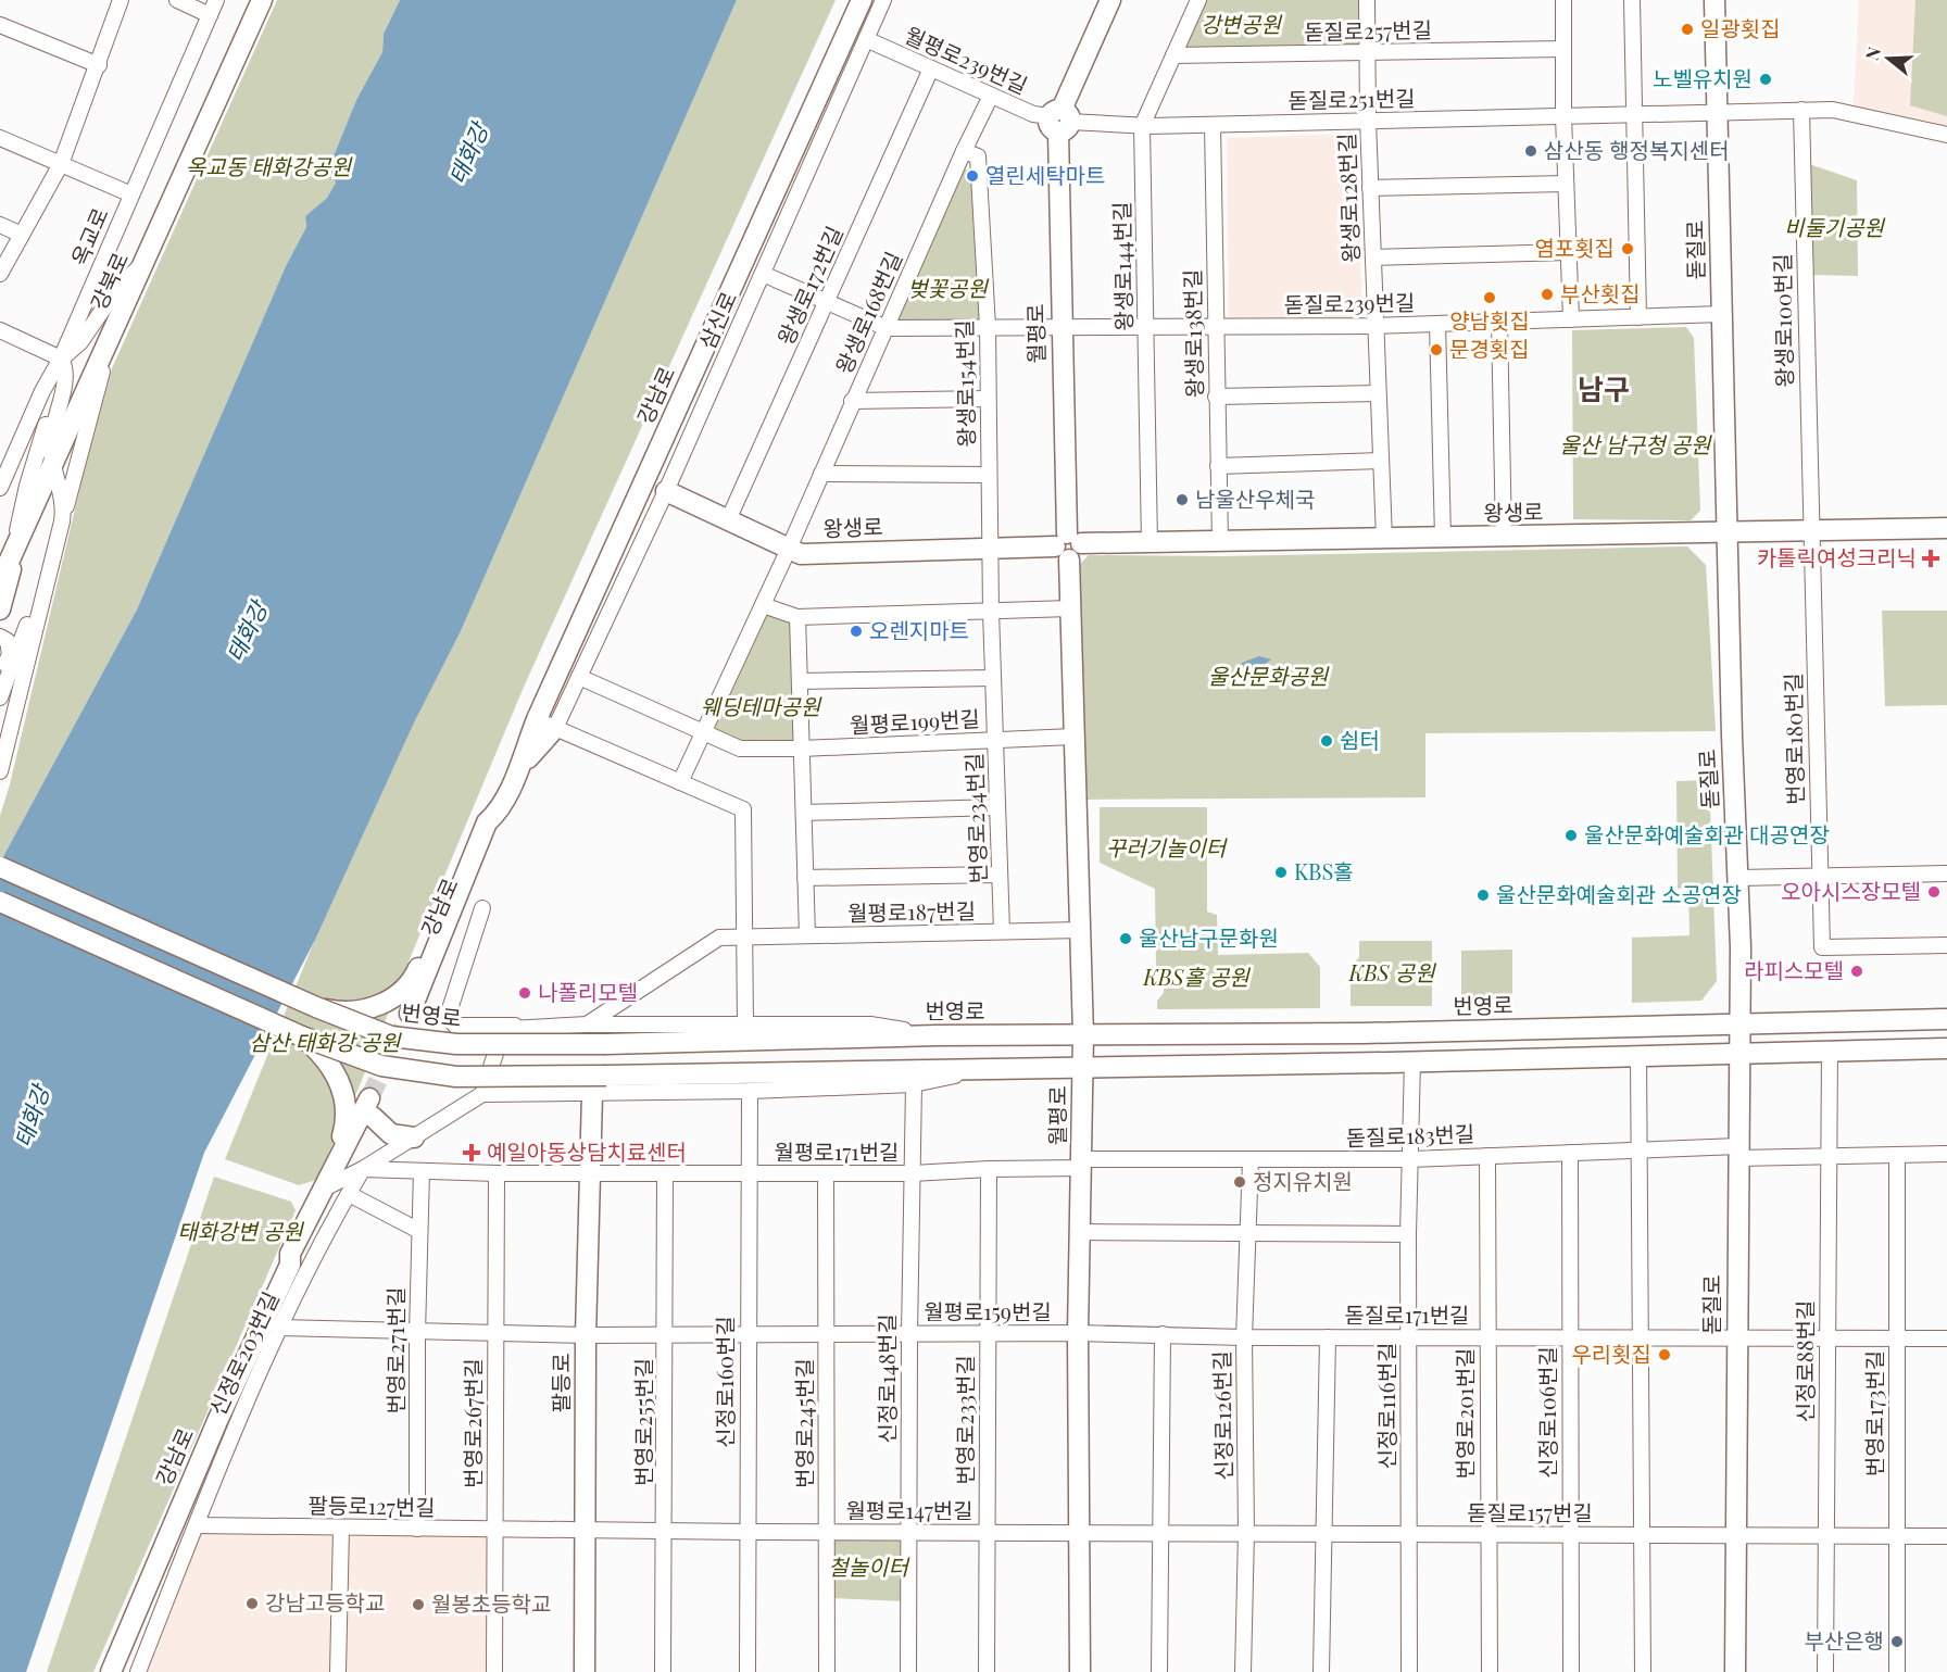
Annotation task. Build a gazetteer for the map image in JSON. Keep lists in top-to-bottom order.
{
  "streets": {
    "main road": [
      "돋질로",
      "강북로",
      "월평로",
      "강남로",
      "왕생로",
      "번영로",
      "팔등로"
    ],
    "street": [
      "돋질로257번길",
      "월평로239번길",
      "돋질로251번길",
      "왕생로128번길",
      "옥교로",
      "왕생로144번길",
      "왕생로172번길",
      "돋질로239번길",
      "왕생로168번길",
      "삼신로",
      "왕생로100번길",
      "왕생로138번길",
      "왕생로154번길",
      "월평로199번길",
      "번영로180번길",
      "번영로234번길",
      "월평로187번길",
      "돋질로183번길",
      "월평로171번길",
      "월평로159번길",
      "돋질로171번길",
      "번영로271번길",
      "신정로203번길",
      "신정로88번길",
      "신정로148번길",
      "신정로160번길",
      "신정로116번길",
      "신정로106번길",
      "번영로201번길",
      "번영로173번길",
      "신정로126번길",
      "번영로233번길",
      "번영로255번길",
      "번영로267번길",
      "번영로245번길",
      "팔등로127번길",
      "월평로147번길",
      "돋질로157번길"
    ]
  },
  "crossings": [
    ["돋질로257번길", "왕생로128번길"],
    ["돋질로257번길", "왕생로144번길"],
    ["월평로239번길", "돋질로251번길"],
    ["월평로239번길", "왕생로172번길"],
    ["월평로239번길", "왕생로168번길"],
    ["월평로239번길", "삼신로"],
    ["월평로239번길", "월평로"],
    ["돋질로251번길", "왕생로128번길"],
    ["돋질로251번길", "돋질로"],
    ["돋질로251번길", "왕생로144번길"],
    ["돋질로251번길", "왕생로100번길"],
    ["돋질로251번길", "월평로"],
    ["돋질로251번길", "왕생로138번길"],
    ["왕생로128번길", "돋질로239번길"],
    ["왕생로128번길", "왕생로"],
    ["돋질로", "돋질로239번길"],
    ["돋질로", "왕생로"],
    ["돋질로", "번영로"],
    ["돋질로", "돋질로183번길"],
    ["돋질로", "돋질로171번길"],
    ["돋질로", "돋질로157번길"],
    ["왕생로144번길", "돋질로239번길"],
    ["왕생로144번길", "왕생로"],
    ["왕생로172번길", "왕생로"],
    ["돋질로239번길", "왕생로168번길"],
    ["돋질로239번길", "월평로"],
    ["돋질로239번길", "왕생로138번길"],
    ["돋질로239번길", "왕생로154번길"],
    ["왕생로168번길", "왕생로154번길"],
    ["왕생로168번길", "왕생로"],
    ["왕생로168번길", "월평로199번길"],
    ["삼신로", "왕생로"],
    ["삼신로", "월평로199번길"],
    ["왕생로100번길", "왕생로"],
    ["왕생로100번길", "번영로180번길"],
    ["월평로", "왕생로"],
    ["월평로", "월평로199번길"],
    ["월평로", "월평로187번길"],
    ["월평로", "번영로"],
    ["월평로", "돋질로183번길"],
    ["월평로", "월평로171번길"],
    ["월평로", "월평로159번길"],
    ["월평로", "돋질로171번길"],
    ["월평로", "월평로147번길"],
    ["월평로", "돋질로157번길"],
    ["왕생로138번길", "왕생로"],
    ["왕생로154번길", "왕생로"],
    ["왕생로154번길", "번영로234번길"],
    ["강남로", "신정로203번길"],
    ["왕생로", "번영로180번길"],
    ["왕생로", "번영로234번길"],
    ["월평로199번길", "번영로234번길"],
    ["번영로234번길", "월평로187번길"],
    ["돋질로183번길", "월평로171번길"],
    ["돋질로183번길", "신정로88번길"],
    ["돋질로183번길", "신정로116번길"],
    ["돋질로183번길", "신정로106번길"],
    ["돋질로183번길", "번영로201번길"],
    ["돋질로183번길", "번영로173번길"],
    ["돋질로183번길", "신정로126번길"],
    ["월평로171번길", "번영로271번길"],
    ["월평로171번길", "신정로148번길"],
    ["월평로171번길", "신정로160번길"],
    ["월평로171번길", "팔등로"],
    ["월평로171번길", "번영로233번길"],
    ["월평로171번길", "번영로255번길"],
    ["월평로171번길", "번영로267번길"],
    ["월평로171번길", "번영로245번길"],
    ["월평로159번길", "돋질로171번길"],
    ["월평로159번길", "번영로271번길"],
    ["월평로159번길", "신정로203번길"],
    ["월평로159번길", "신정로148번길"],
    ["월평로159번길", "신정로160번길"],
    ["월평로159번길", "팔등로"],
    ["월평로159번길", "번영로233번길"],
    ["월평로159번길", "번영로255번길"],
    ["월평로159번길", "번영로267번길"],
    ["월평로159번길", "번영로245번길"],
    ["돋질로171번길", "신정로88번길"],
    ["돋질로171번길", "신정로116번길"],
    ["돋질로171번길", "신정로106번길"],
    ["돋질로171번길", "번영로201번길"],
    ["돋질로171번길", "번영로173번길"],
    ["돋질로171번길", "신정로126번길"],
    ["번영로271번길", "팔등로127번길"],
    ["신정로203번길", "팔등로127번길"],
    ["신정로88번길", "돋질로157번길"],
    ["신정로148번길", "월평로147번길"],
    ["신정로160번길", "월평로147번길"],
    ["팔등로", "팔등로127번길"],
    ["팔등로", "월평로147번길"],
    ["신정로116번길", "돋질로157번길"],
    ["신정로106번길", "돋질로157번길"],
    ["번영로201번길", "돋질로157번길"],
    ["번영로173번길", "돋질로157번길"],
    ["신정로126번길", "돋질로157번길"],
    ["번영로233번길", "월평로147번길"],
    ["번영로255번길", "월평로147번길"],
    ["번영로267번길", "팔등로127번길"],
    ["번영로245번길", "월평로147번길"],
    ["팔등로127번길", "월평로147번길"],
    ["월평로147번길", "돋질로157번길"]
  ],
  "districts": ["남구"],
  "water": ["태화강"],
  "parks": [
    "강변공원",
    "옥교동 태화강공원",
    "비둘기공원",
    "벚꽃공원",
    "울산 남구청 공원",
    "울산문화공원",
    "웨딩테마공원",
    "꾸러기놀이터",
    "KBS 공원",
    "KBS홀 공원",
    "삼산 태화강 공원",
    "태화강변 공원",
    "철놀이터"
  ],
  "places": {
    "other": [
      "일광횟집",
      "노벨유치원",
      "삼산동 행정복지센터",
      "열린세탁마트",
      "염포횟집",
      "부산횟집",
      "양남횟집",
      "문경횟집",
      "남울산우체국",
      "오렌지마트",
      "쉼터",
      "울산문화예술회관 대공연장",
      "KBS홀",
      "오아시스장모텔",
      "울산문화예술회관 소공연장",
      "울산남구문화원",
      "라피스모텔",
      "나폴리모텔",
      "정지유치원",
      "우리횟집",
      "강남고등학교",
      "월봉초등학교",
      "부산은행"
    ],
    "health": ["카톨릭여성크리닉", "예일아동상담치료센터"]
  },
  "north": "left"
}
